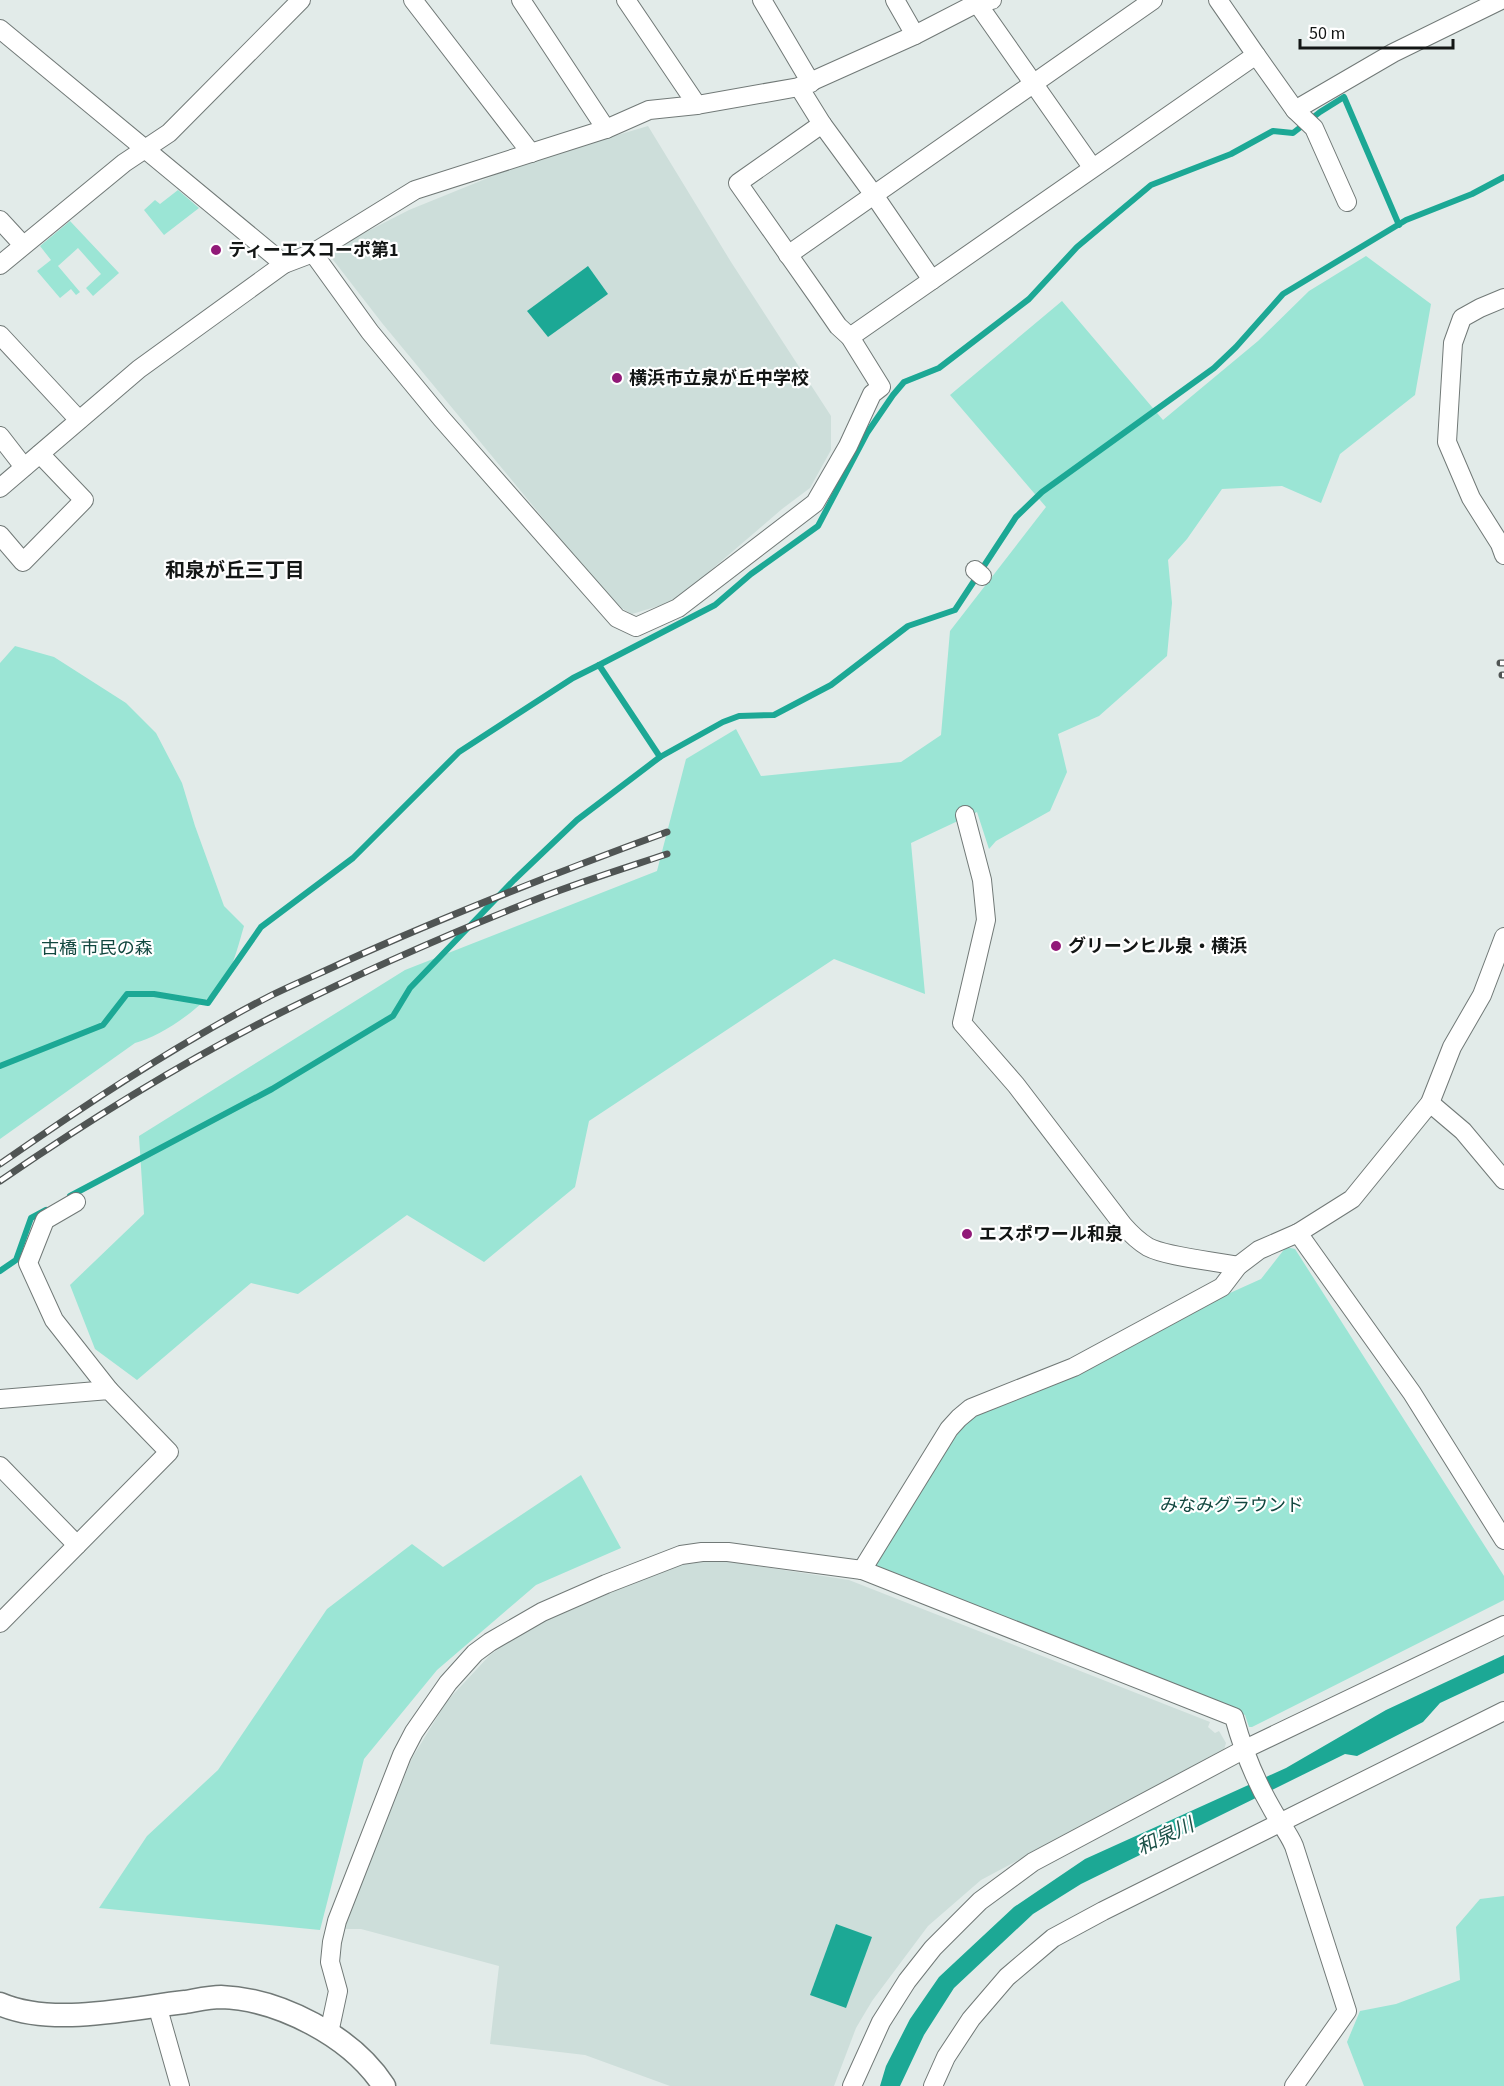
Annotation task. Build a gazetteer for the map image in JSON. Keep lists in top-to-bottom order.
{
  "districts": ["和泉が丘三丁目"],
  "water": ["和泉川"],
  "parks": ["古橋 市民の森", "みなみグラウンド"],
  "places": [
    "ティーエスコーポ第1",
    "横浜市立泉が丘中学校",
    "グリーンヒル泉・横浜",
    "エスポワール和泉"
  ],
  "scale_bar": "50 m"
}
